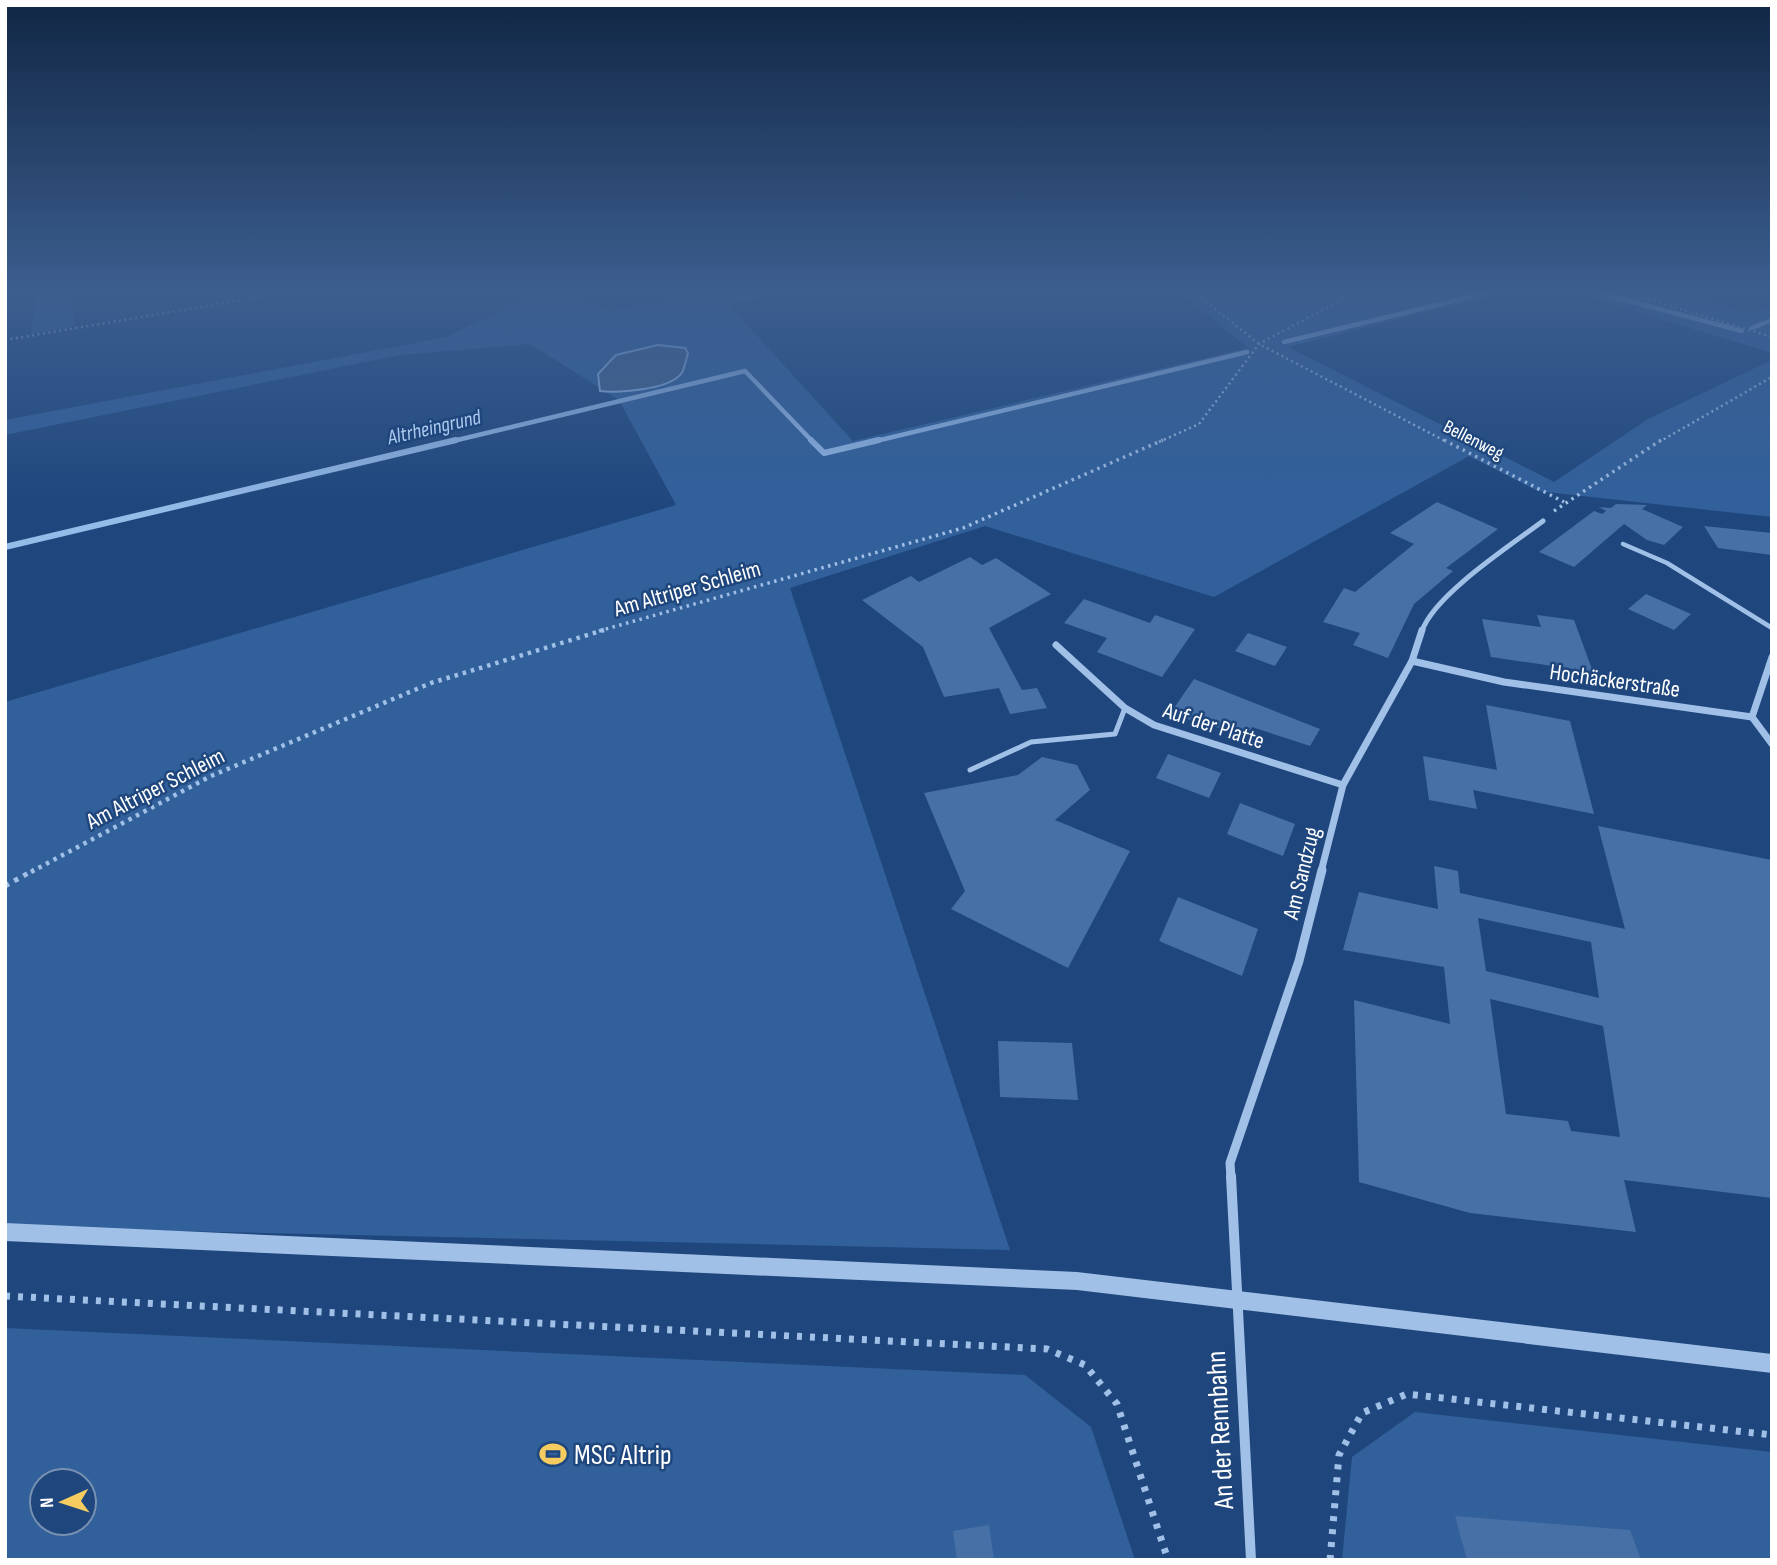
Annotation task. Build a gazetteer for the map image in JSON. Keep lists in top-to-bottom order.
{
  "streets": {
    "street": [
      "Hochäckerstraße",
      "Auf der Platte",
      "Am Sandzug",
      "An der Rennbahn"
    ],
    "path": ["Bellenweg", "Am Altriper Schleim"]
  },
  "crossings": [
    ["Hochäckerstraße", "Am Sandzug"],
    ["Auf der Platte", "Am Sandzug"],
    ["Am Sandzug", "An der Rennbahn"]
  ],
  "water": ["Altrheingrund"],
  "places": {
    "sports": ["MSC Altrip"]
  },
  "north": "left"
}
